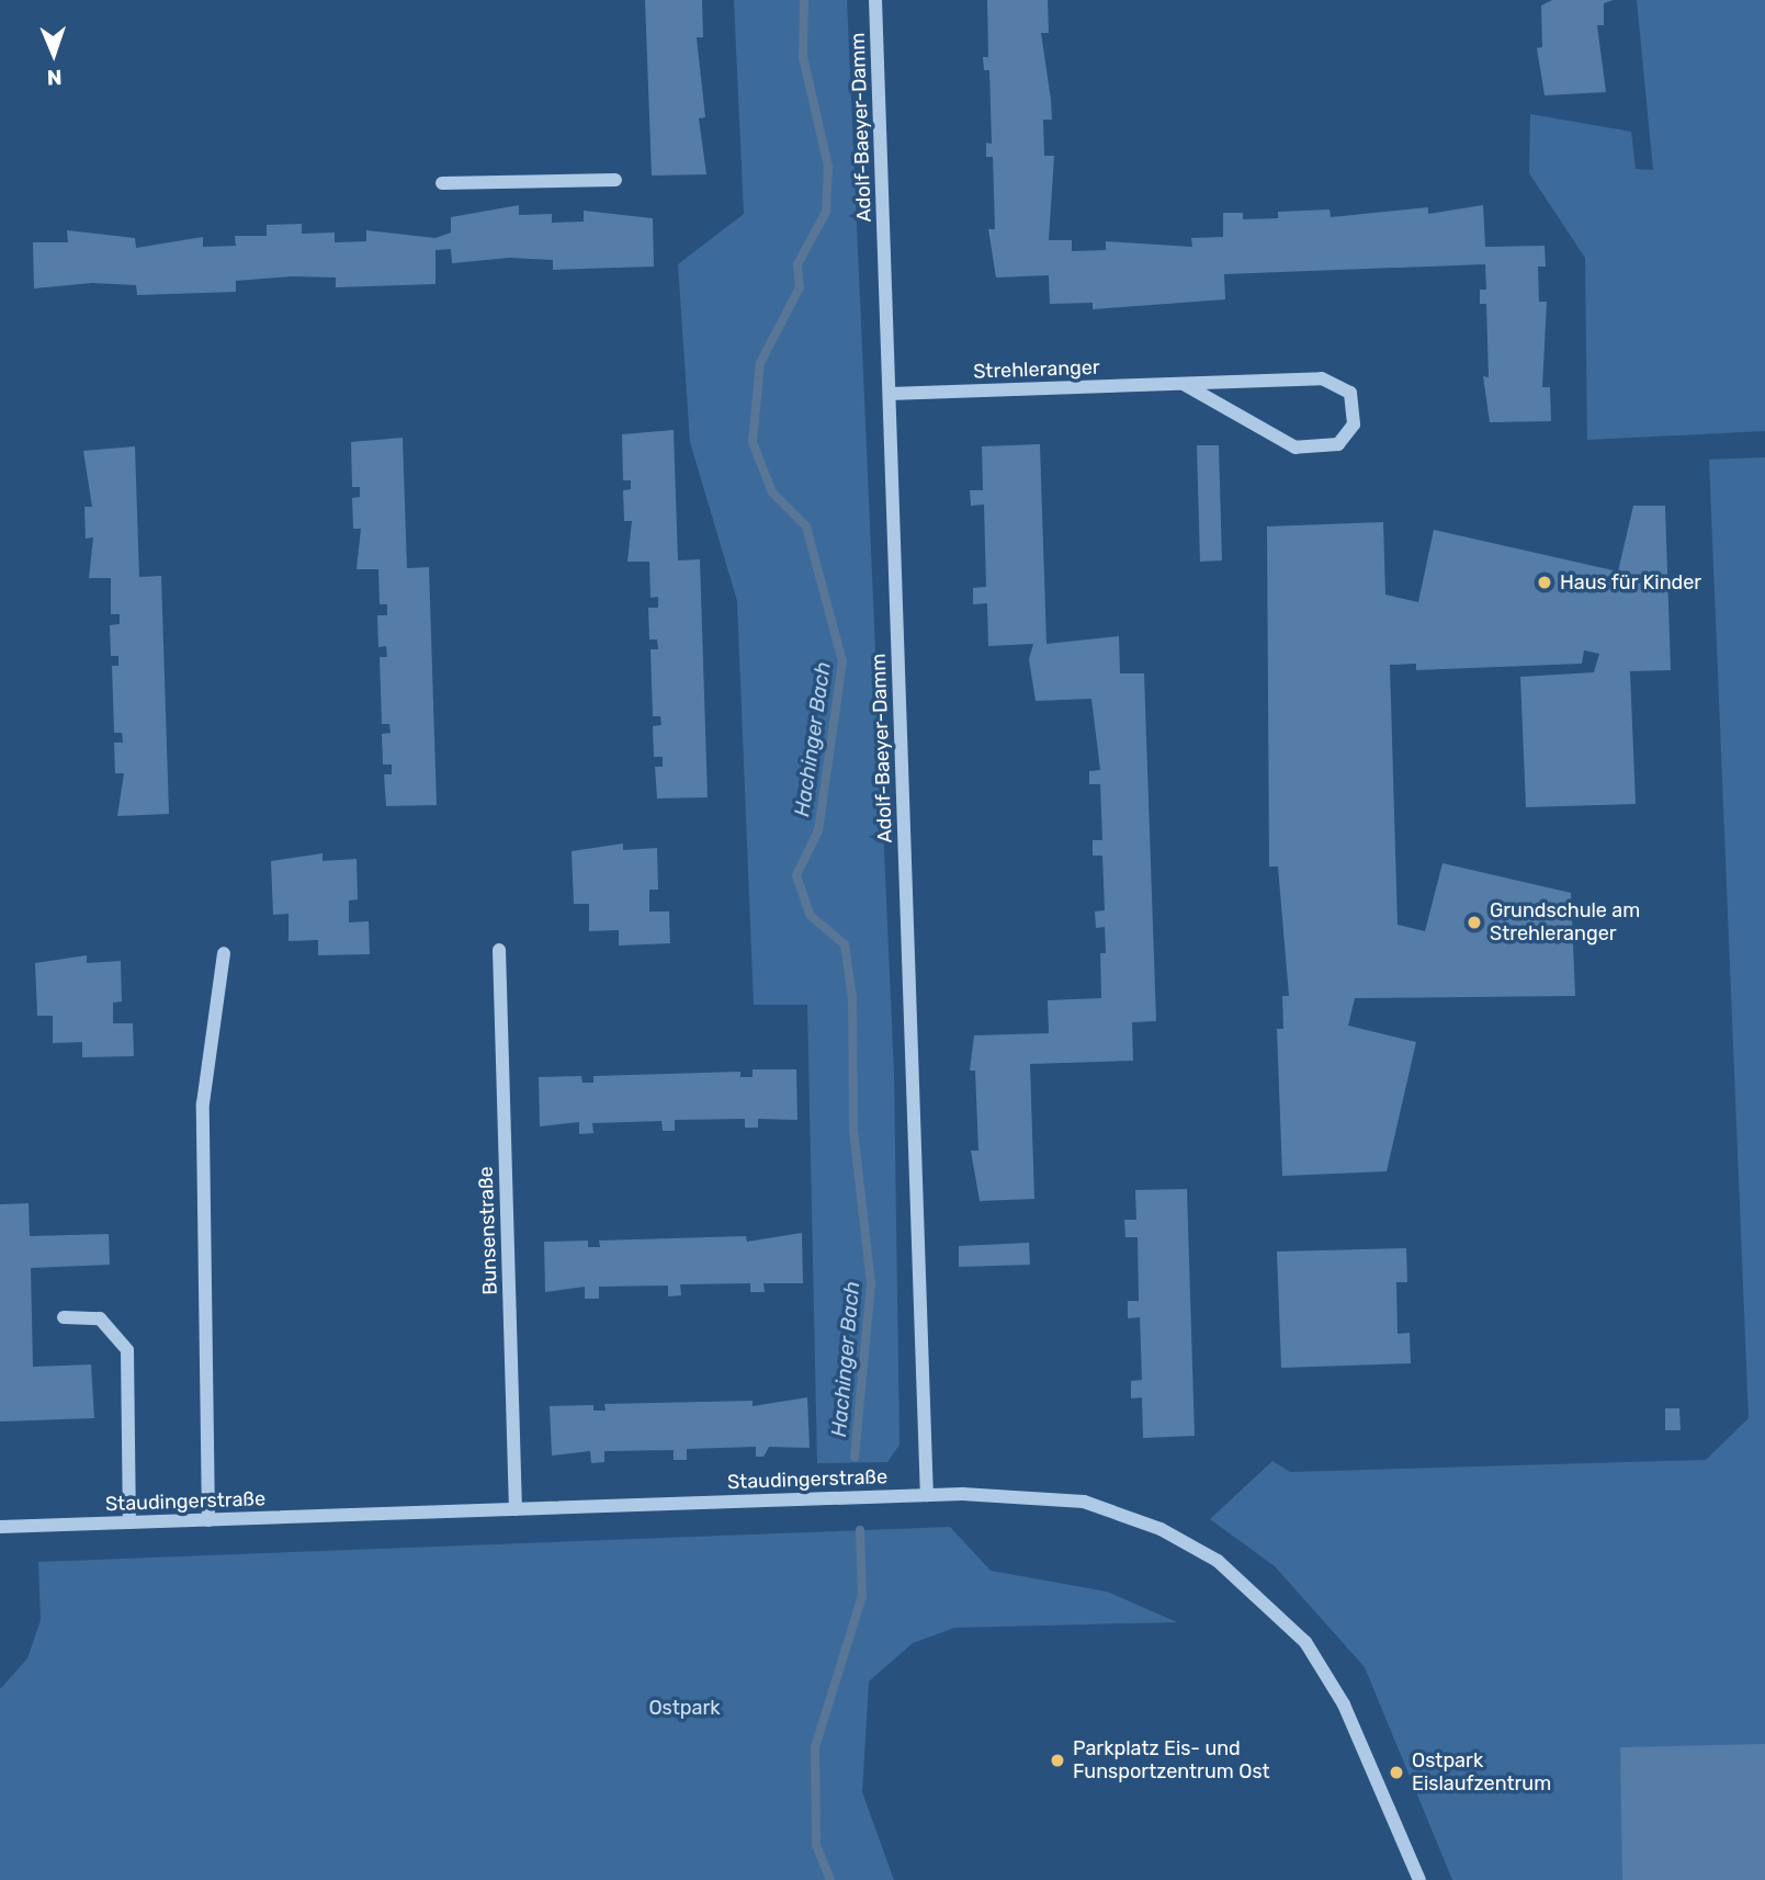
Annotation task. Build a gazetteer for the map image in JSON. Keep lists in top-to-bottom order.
{
  "streets": {
    "street": [
      "Adolf-Baeyer-Damm",
      "Strehleranger",
      "Bunsenstraße",
      "Staudingerstraße"
    ]
  },
  "crossings": [
    ["Adolf-Baeyer-Damm", "Strehleranger"],
    ["Adolf-Baeyer-Damm", "Staudingerstraße"],
    ["Bunsenstraße", "Staudingerstraße"]
  ],
  "water": ["Hachinger Bach"],
  "parks": ["Ostpark"],
  "places": [
    "Haus für Kinder",
    "Grundschule am Strehleranger",
    "Parkplatz Eis- und Funsportzentrum Ost",
    "Ostpark Eislaufzentrum"
  ],
  "north": "bottom"
}
